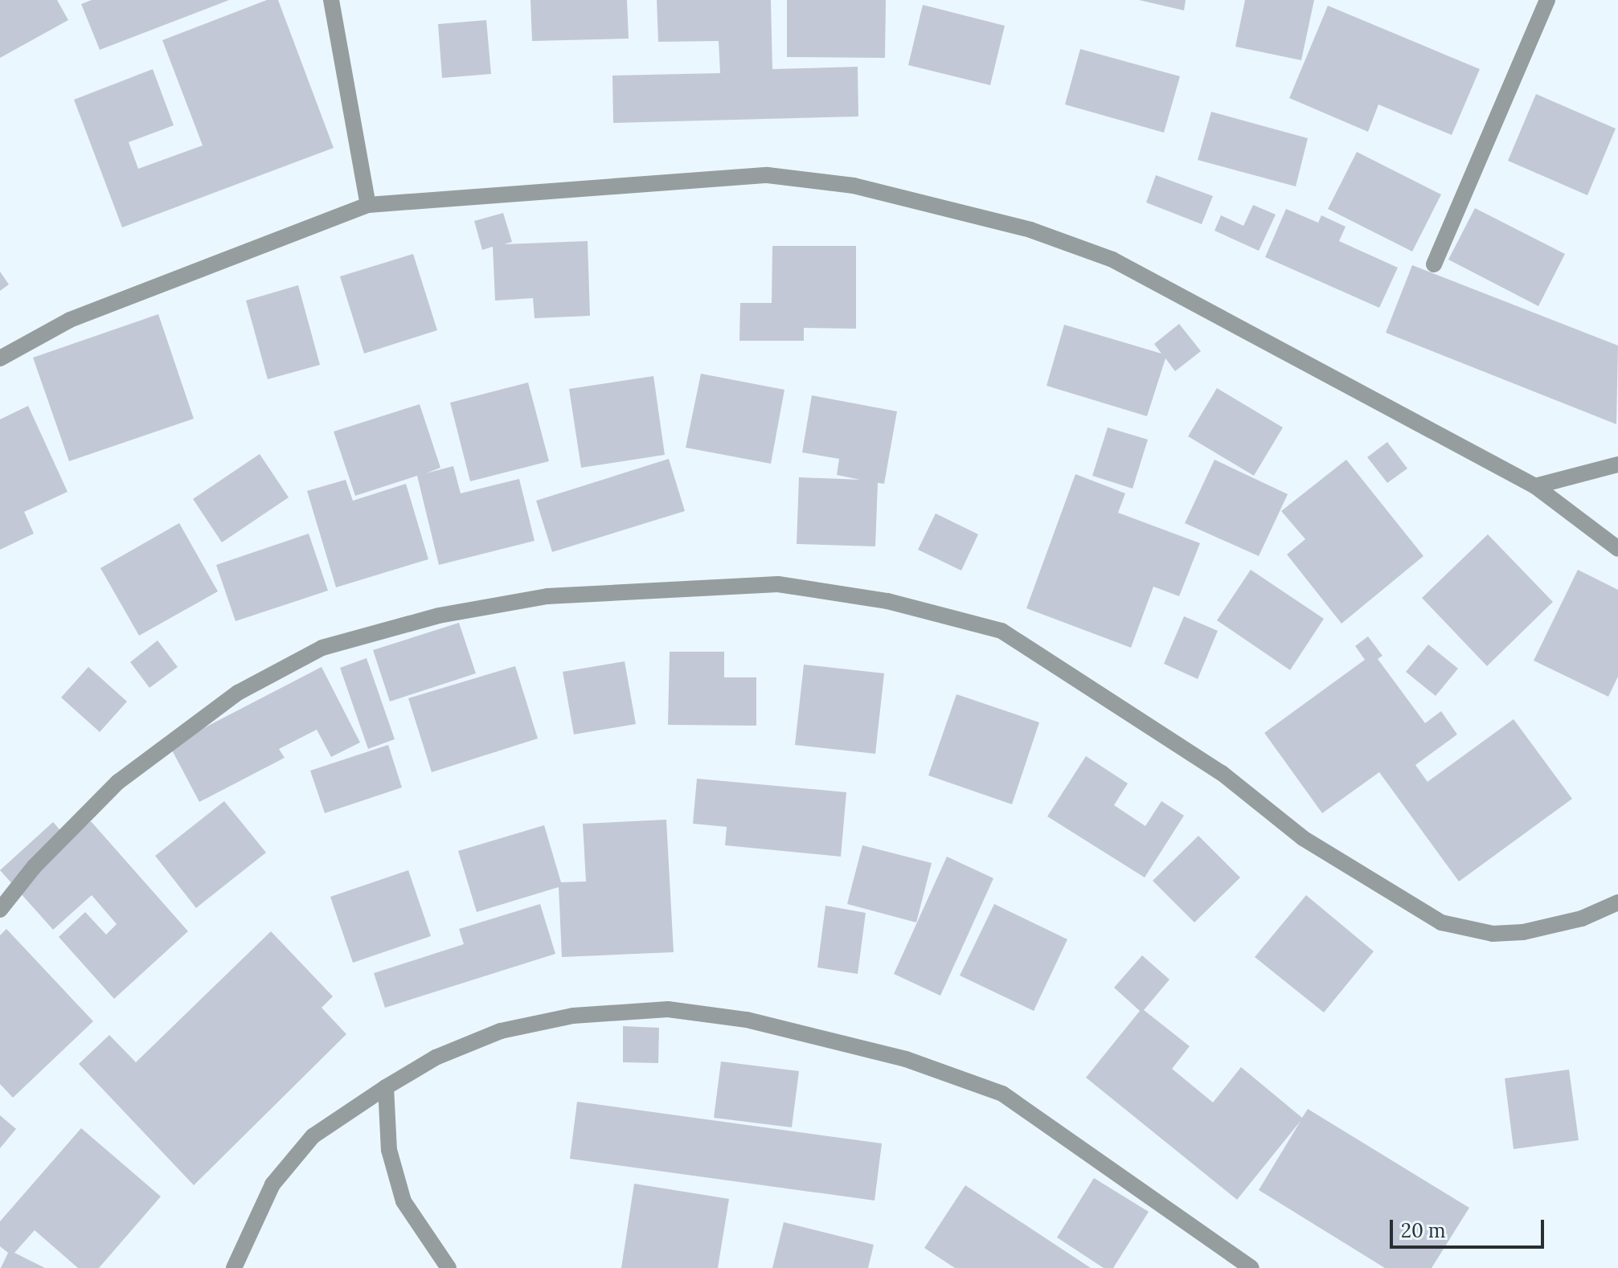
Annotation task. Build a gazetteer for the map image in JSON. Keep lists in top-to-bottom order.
{
  "scale_bar": "20 m"
}
